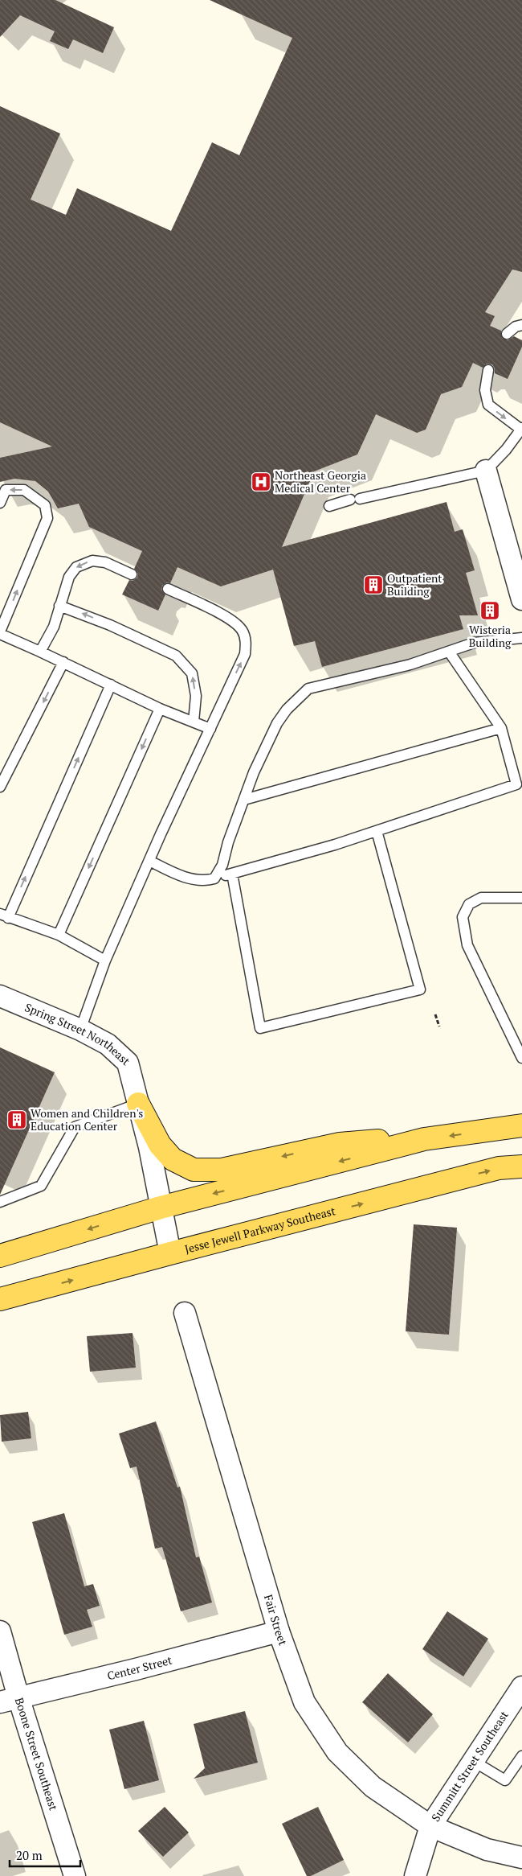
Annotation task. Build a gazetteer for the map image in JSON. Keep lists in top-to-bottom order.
{
  "streets": {
    "main road": ["Jesse Jewell Parkway Southeast"],
    "street": [
      "Spring Street Northeast",
      "Fair Street",
      "Center Street",
      "Boone Street Southeast",
      "Summitt Street Southeast"
    ]
  },
  "crossings": [
    ["Spring Street Northeast", "Jesse Jewell Parkway Southeast"],
    ["Fair Street", "Center Street"],
    ["Fair Street", "Summitt Street Southeast"],
    ["Center Street", "Boone Street Southeast"]
  ],
  "places": {
    "hospital": ["Northeast Georgia Medical Center"],
    "building": ["Outpatient Building", "Wisteria Building", "Women and Children's Education Center"]
  },
  "scale_bar": "20 m"
}
